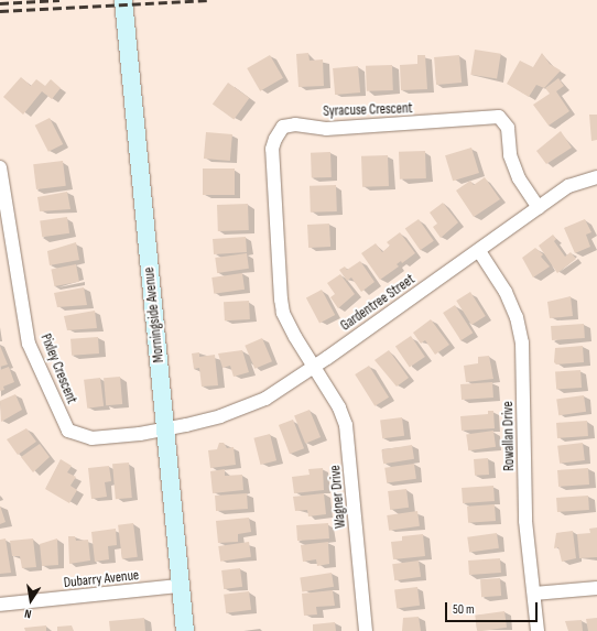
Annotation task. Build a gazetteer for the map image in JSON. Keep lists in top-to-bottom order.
{
  "streets": {
    "main road": ["Morningside Avenue"],
    "street": [
      "Syracuse Crescent",
      "Gardentree Street",
      "Pixley Crescent",
      "Rowallan Drive",
      "Wagner Drive",
      "Dubarry Avenue"
    ]
  },
  "crossings": [
    ["Syracuse Crescent", "Gardentree Street"],
    ["Syracuse Crescent", "Wagner Drive"],
    ["Gardentree Street", "Morningside Avenue"],
    ["Gardentree Street", "Pixley Crescent"],
    ["Gardentree Street", "Rowallan Drive"],
    ["Gardentree Street", "Wagner Drive"],
    ["Morningside Avenue", "Pixley Crescent"],
    ["Morningside Avenue", "Dubarry Avenue"]
  ],
  "scale_bar": "50 m",
  "north": "bottom"
}
